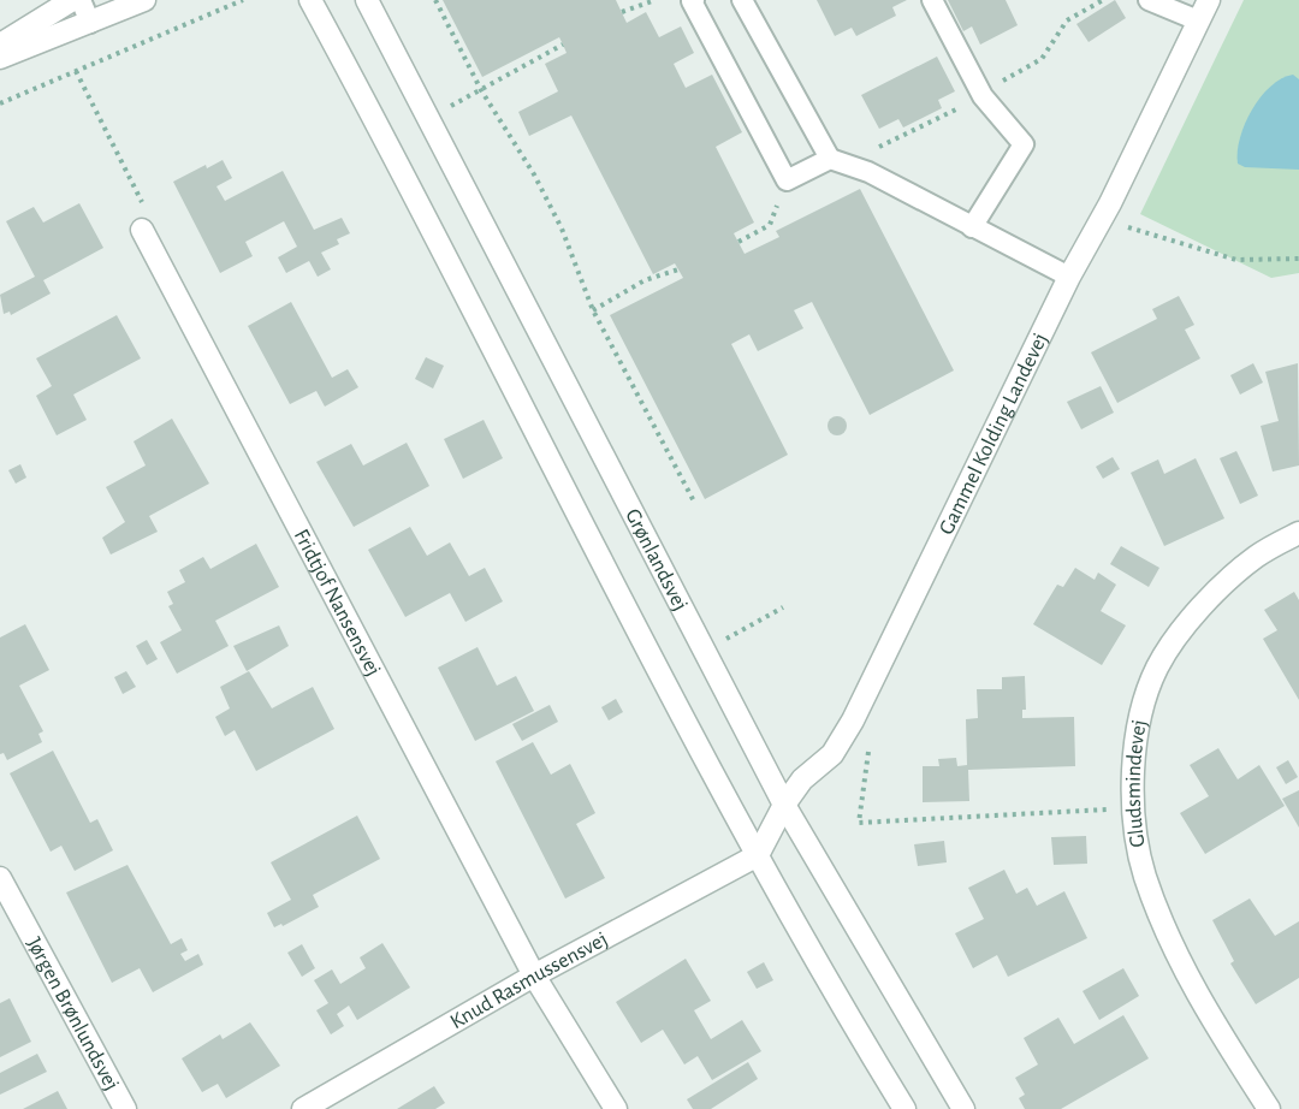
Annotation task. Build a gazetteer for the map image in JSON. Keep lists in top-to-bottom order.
{
  "streets": {
    "street": [
      "Gammel Kolding Landevej",
      "Grønlandsvej",
      "Fridtjof Nansensvej",
      "Gludsmindevej",
      "Knud Rasmussensvej",
      "Jørgen Brønlundsvej"
    ]
  },
  "crossings": [
    ["Gammel Kolding Landevej", "Grønlandsvej"],
    ["Gammel Kolding Landevej", "Knud Rasmussensvej"],
    ["Fridtjof Nansensvej", "Knud Rasmussensvej"]
  ]
}
